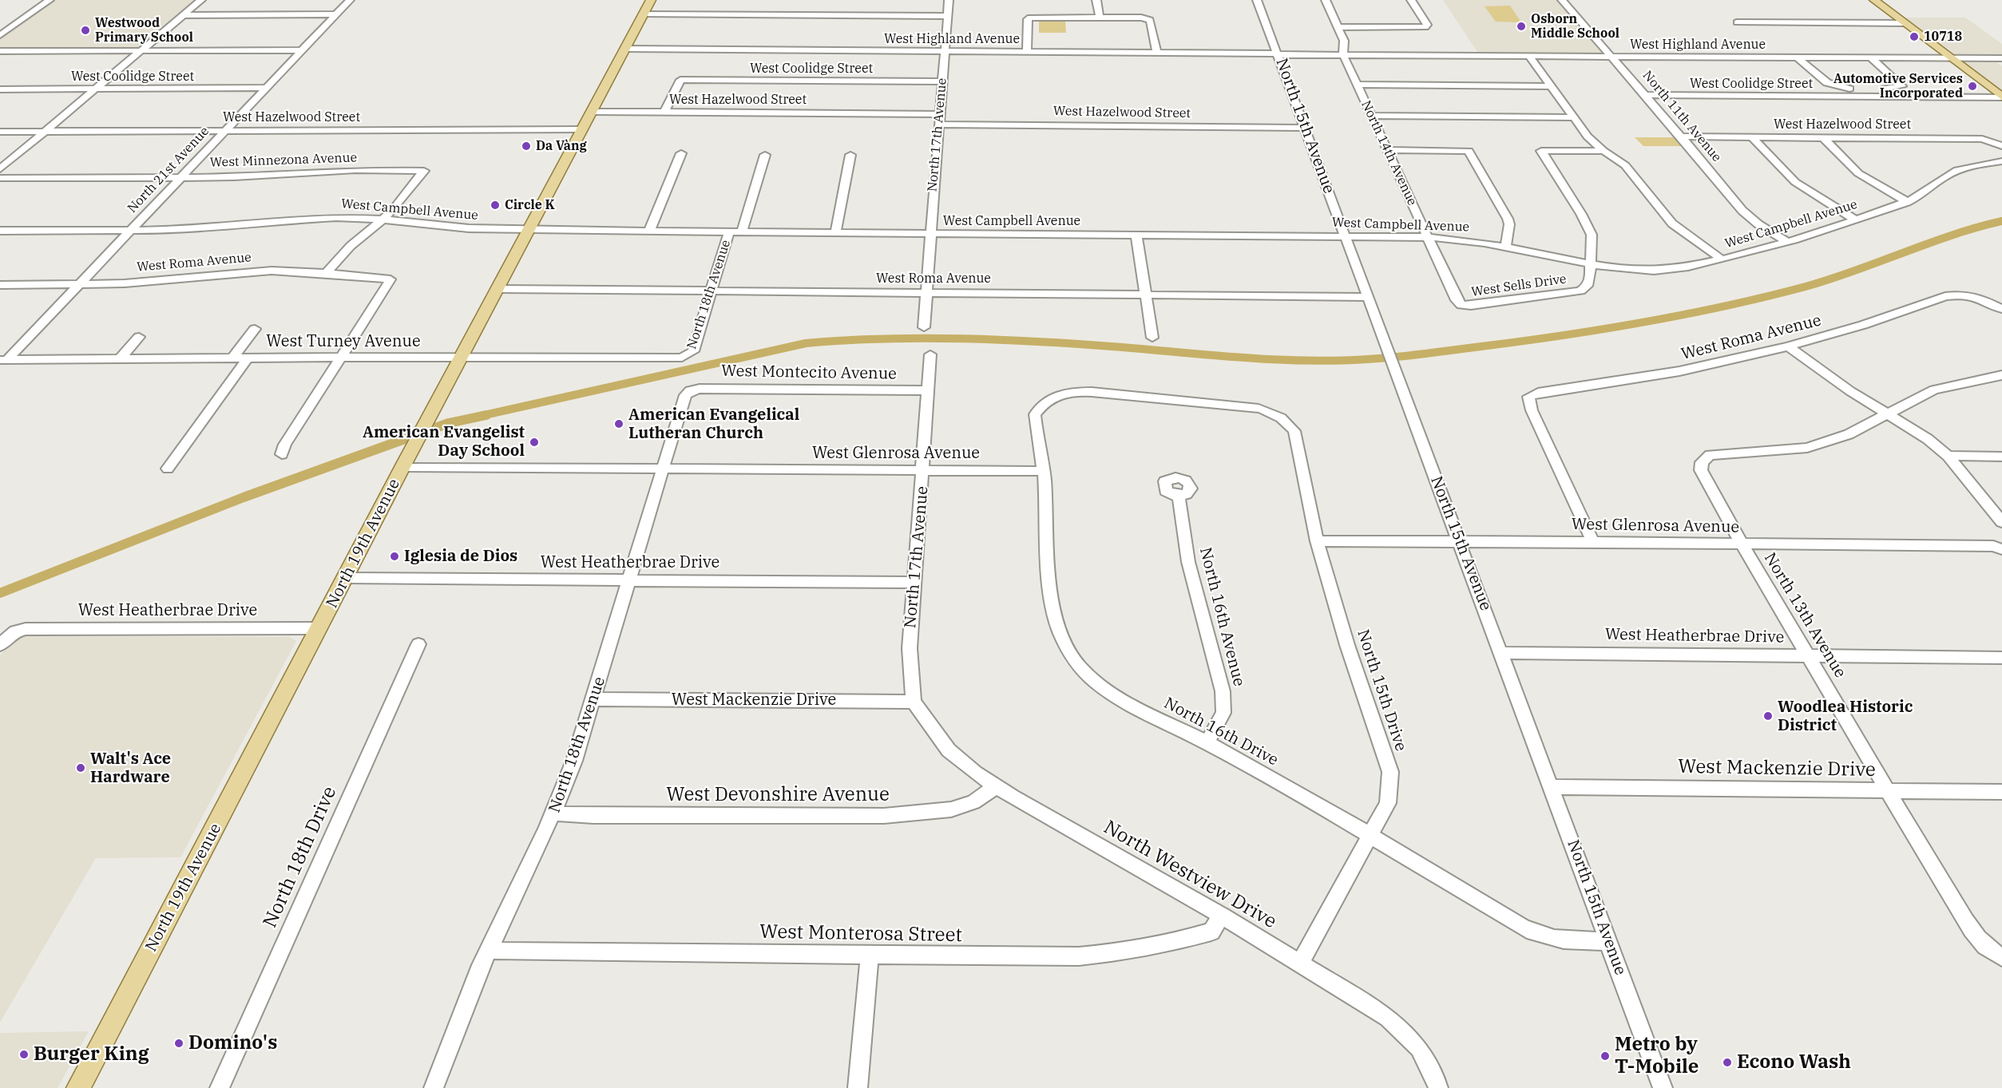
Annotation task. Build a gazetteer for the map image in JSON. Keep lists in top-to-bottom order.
{
  "streets": {
    "main road": ["North 19th Avenue"],
    "street": [
      "West Highland Avenue",
      "West Coolidge Street",
      "West Hazelwood Street",
      "North 11th Avenue",
      "North 15th Avenue",
      "North 17th Avenue",
      "North 14th Avenue",
      "West Minnezona Avenue",
      "North 21st Avenue",
      "West Campbell Avenue",
      "West Roma Avenue",
      "West Sells Drive",
      "North 18th Avenue",
      "West Turney Avenue",
      "West Montecito Avenue",
      "West Glenrosa Avenue",
      "West Heatherbrae Drive",
      "North 13th Avenue",
      "North 16th Avenue",
      "North 15th Drive",
      "West Mackenzie Drive",
      "North 16th Drive",
      "West Devonshire Avenue",
      "North 18th Drive",
      "North Westview Drive",
      "West Monterosa Street"
    ]
  },
  "crossings": [
    ["West Highland Avenue", "North 11th Avenue"],
    ["West Highland Avenue", "North 15th Avenue"],
    ["West Highland Avenue", "North 17th Avenue"],
    ["West Highland Avenue", "North 14th Avenue"],
    ["West Highland Avenue", "North 19th Avenue"],
    ["West Coolidge Street", "West Hazelwood Street"],
    ["West Coolidge Street", "North 11th Avenue"],
    ["West Coolidge Street", "North 17th Avenue"],
    ["West Coolidge Street", "North 21st Avenue"],
    ["West Hazelwood Street", "North 11th Avenue"],
    ["West Hazelwood Street", "North 15th Avenue"],
    ["West Hazelwood Street", "North 17th Avenue"],
    ["West Hazelwood Street", "North 21st Avenue"],
    ["West Hazelwood Street", "North 19th Avenue"],
    ["North 11th Avenue", "West Campbell Avenue"],
    ["North 15th Avenue", "West Campbell Avenue"],
    ["North 15th Avenue", "West Roma Avenue"],
    ["North 15th Avenue", "West Glenrosa Avenue"],
    ["North 15th Avenue", "West Heatherbrae Drive"],
    ["North 15th Avenue", "West Mackenzie Drive"],
    ["North 15th Avenue", "North 16th Drive"],
    ["North 17th Avenue", "West Campbell Avenue"],
    ["North 17th Avenue", "West Roma Avenue"],
    ["North 17th Avenue", "West Montecito Avenue"],
    ["North 17th Avenue", "West Glenrosa Avenue"],
    ["North 17th Avenue", "West Heatherbrae Drive"],
    ["North 17th Avenue", "West Mackenzie Drive"],
    ["North 17th Avenue", "North Westview Drive"],
    ["North 14th Avenue", "West Campbell Avenue"],
    ["North 14th Avenue", "West Sells Drive"],
    ["West Minnezona Avenue", "North 21st Avenue"],
    ["West Minnezona Avenue", "West Campbell Avenue"],
    ["North 21st Avenue", "West Campbell Avenue"],
    ["North 21st Avenue", "West Roma Avenue"],
    ["North 21st Avenue", "West Turney Avenue"],
    ["West Campbell Avenue", "West Sells Drive"],
    ["West Campbell Avenue", "North 18th Avenue"],
    ["West Campbell Avenue", "North 19th Avenue"],
    ["West Roma Avenue", "North 18th Avenue"],
    ["West Roma Avenue", "West Turney Avenue"],
    ["West Roma Avenue", "West Glenrosa Avenue"],
    ["West Roma Avenue", "North 19th Avenue"],
    ["North 18th Avenue", "West Turney Avenue"],
    ["North 18th Avenue", "West Montecito Avenue"],
    ["North 18th Avenue", "West Glenrosa Avenue"],
    ["North 18th Avenue", "West Heatherbrae Drive"],
    ["North 18th Avenue", "West Mackenzie Drive"],
    ["North 18th Avenue", "West Devonshire Avenue"],
    ["North 18th Avenue", "West Monterosa Street"],
    ["West Turney Avenue", "North 19th Avenue"],
    ["West Glenrosa Avenue", "North 19th Avenue"],
    ["West Glenrosa Avenue", "North 13th Avenue"],
    ["West Glenrosa Avenue", "North 15th Drive"],
    ["West Glenrosa Avenue", "North 16th Drive"],
    ["North 19th Avenue", "West Heatherbrae Drive"],
    ["West Heatherbrae Drive", "North 13th Avenue"],
    ["North 13th Avenue", "West Mackenzie Drive"],
    ["North 16th Avenue", "North 16th Drive"],
    ["North 15th Drive", "North 16th Drive"],
    ["North 15th Drive", "North Westview Drive"],
    ["West Mackenzie Drive", "North Westview Drive"],
    ["West Devonshire Avenue", "North Westview Drive"],
    ["North Westview Drive", "West Monterosa Street"]
  ],
  "places": [
    "Osborn Middle School",
    "Westwood Primary School",
    "10718",
    "Automotive Services Incorporated",
    "Da Vàng",
    "Circle K",
    "American Evangelical Lutheran Church",
    "American Evangelist Day School",
    "Iglesia de Dios",
    "Woodlea Historic District",
    "Walt's Ace Hardware",
    "Domino's",
    "Burger King",
    "Metro by T-Mobile",
    "Econo Wash"
  ]
}
